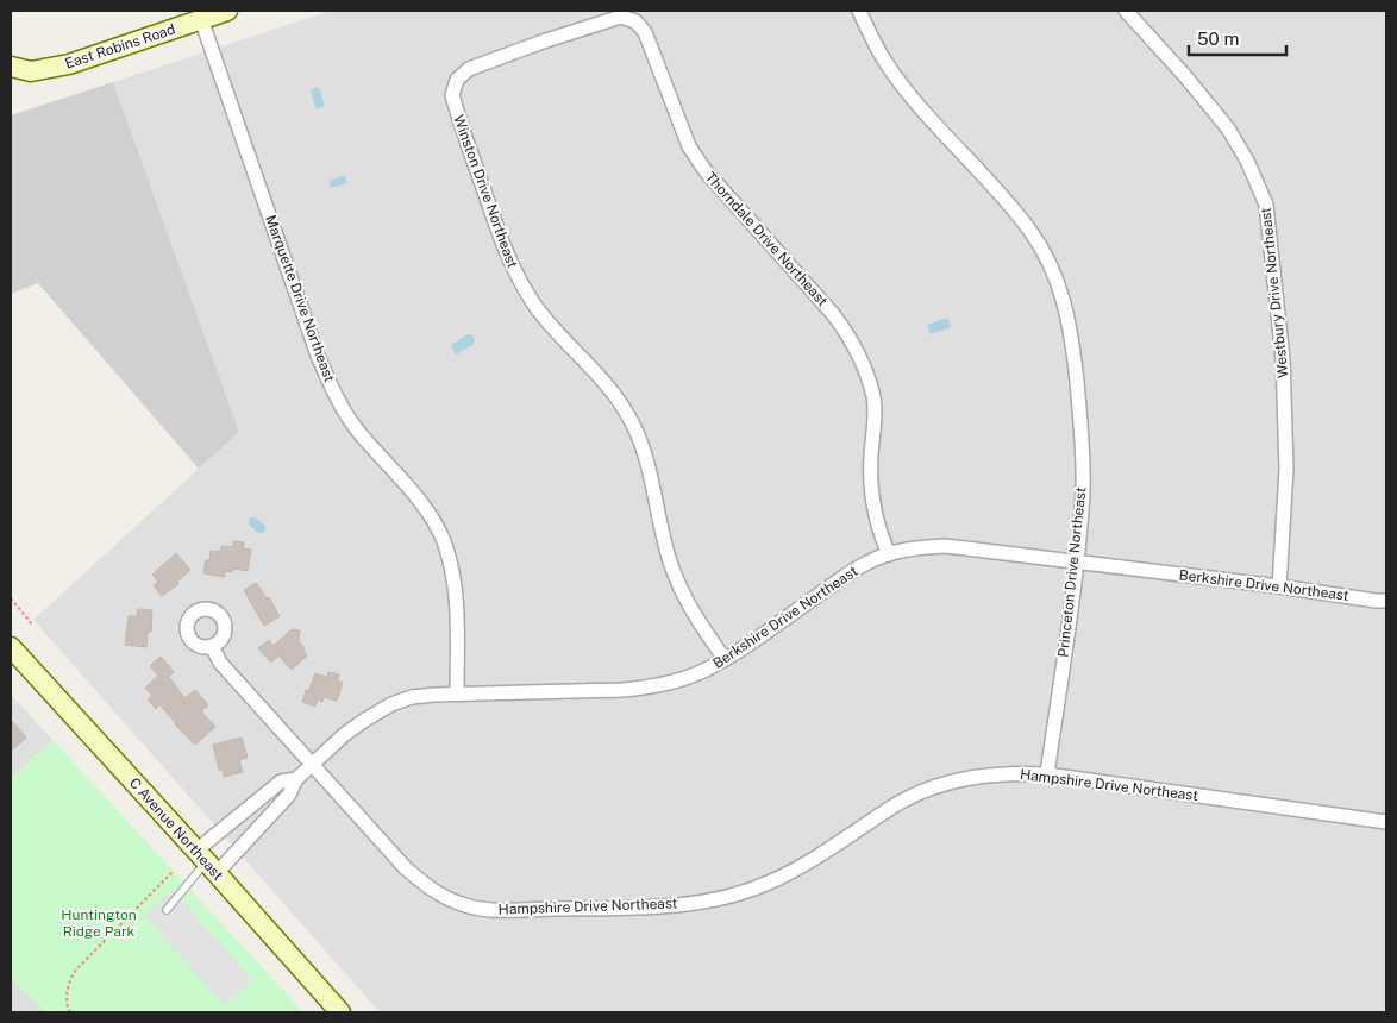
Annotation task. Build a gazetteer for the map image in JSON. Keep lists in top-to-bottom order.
{
  "streets": {
    "street": [
      "East Robins Road",
      "Winston Drive Northeast",
      "Thorndale Drive Northeast",
      "Westbury Drive Northeast",
      "Marquette Drive Northeast",
      "Princeton Drive Northeast",
      "Berkshire Drive Northeast",
      "Hampshire Drive Northeast",
      "C Avenue Northeast"
    ]
  },
  "crossings": [
    ["East Robins Road", "Marquette Drive Northeast"],
    ["Winston Drive Northeast", "Thorndale Drive Northeast"],
    ["Winston Drive Northeast", "Berkshire Drive Northeast"],
    ["Thorndale Drive Northeast", "Berkshire Drive Northeast"],
    ["Westbury Drive Northeast", "Berkshire Drive Northeast"],
    ["Marquette Drive Northeast", "Berkshire Drive Northeast"],
    ["Princeton Drive Northeast", "Berkshire Drive Northeast"],
    ["Princeton Drive Northeast", "Hampshire Drive Northeast"],
    ["Berkshire Drive Northeast", "Hampshire Drive Northeast"],
    ["Berkshire Drive Northeast", "C Avenue Northeast"]
  ],
  "parks": ["Huntington Ridge Park"],
  "scale_bar": "50 m"
}
